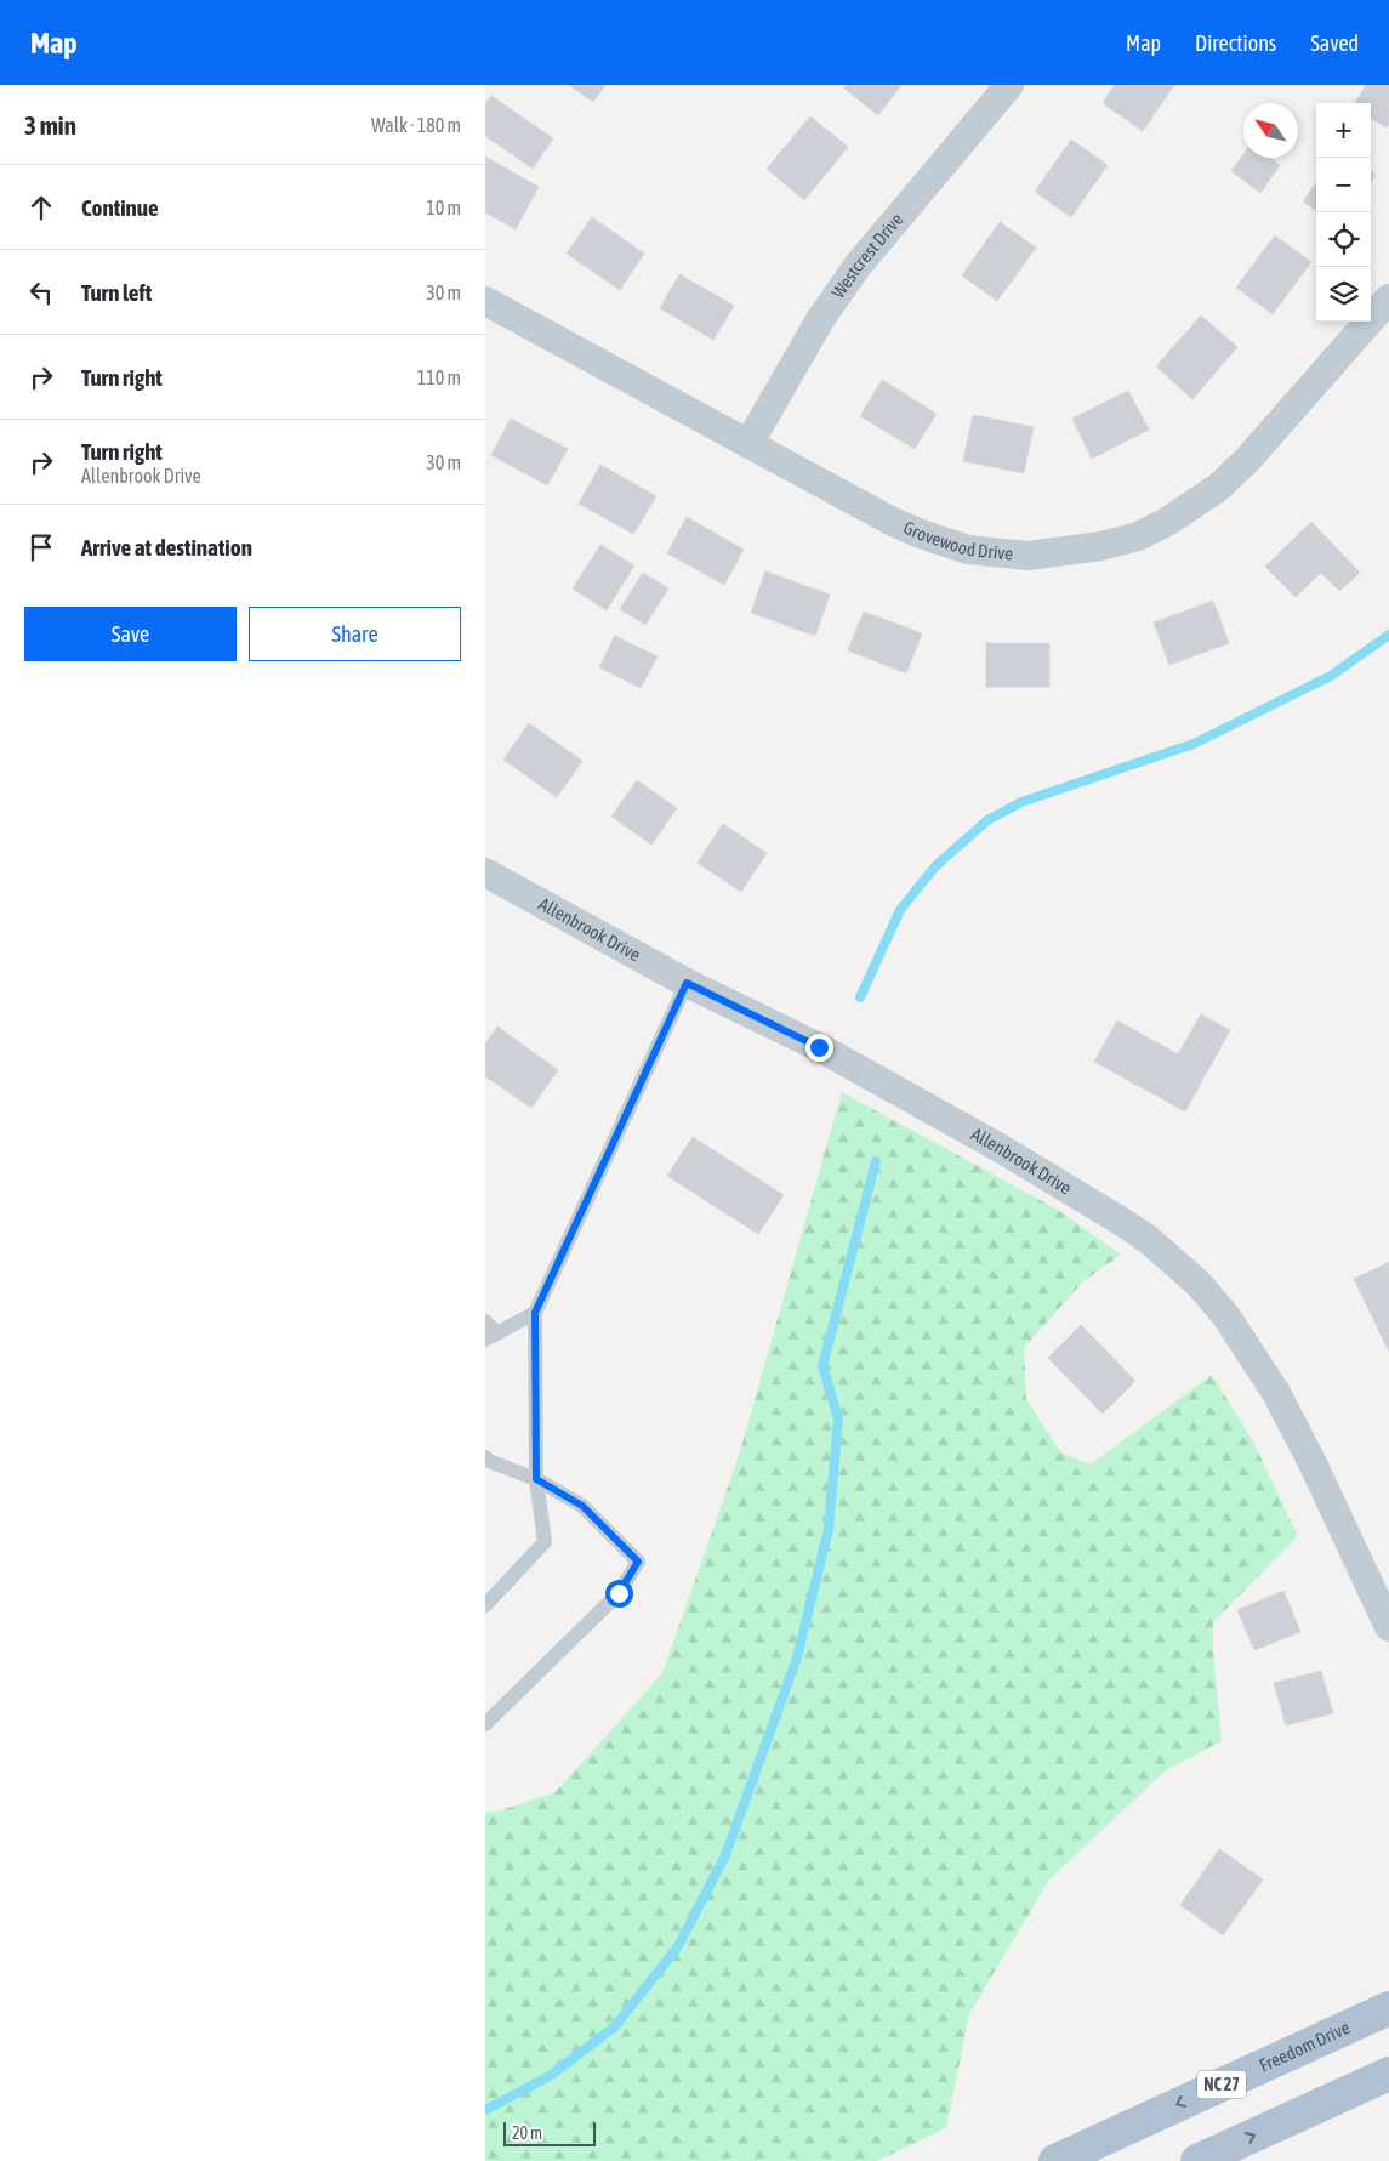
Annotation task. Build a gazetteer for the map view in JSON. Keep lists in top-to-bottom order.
{
  "streets": {
    "main road": ["Freedom Drive", "NC 27"],
    "street": ["Westcrest Drive", "Grovewood Drive", "Allenbrook Drive"]
  },
  "crossings": [
    ["Westcrest Drive", "Grovewood Drive"]
  ],
  "scale_bar": "20 m",
  "north": "top left",
  "page": {
    "header": "Map",
    "nav": ["Map", "Directions", "Saved"],
    "heading": ["3 min", "Walk · 180 m"],
    "map_buttons": ["+", "−"],
    "list": [
      ["Continue", "10 m"],
      ["Turn left", "30 m"],
      ["Turn right", "110 m"],
      ["Turn right", "Allenbrook Drive", "30 m"],
      "Arrive at destination"
    ],
    "buttons": ["Save", "Share"],
    "scale": "20 m"
  }
}
